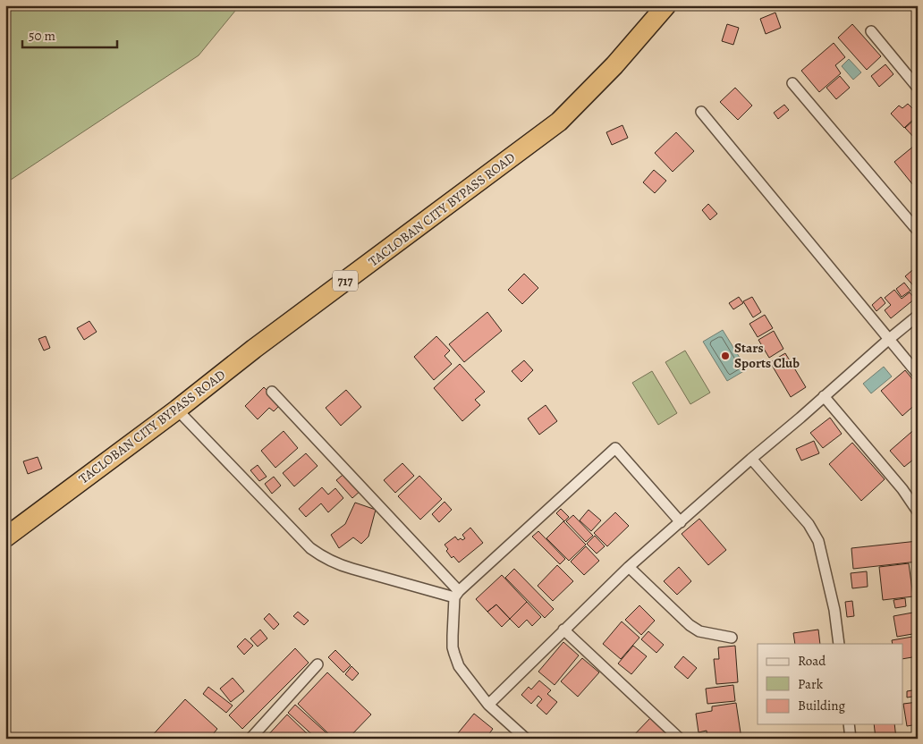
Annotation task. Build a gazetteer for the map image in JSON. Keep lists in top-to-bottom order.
{
  "streets": {
    "highway": ["TACLOBAN CITY BYPASS ROAD", "717"]
  },
  "places": ["Stars Sports Club"],
  "legend": ["Road", "Park", "Building"],
  "scale_bar": "50 m"
}
